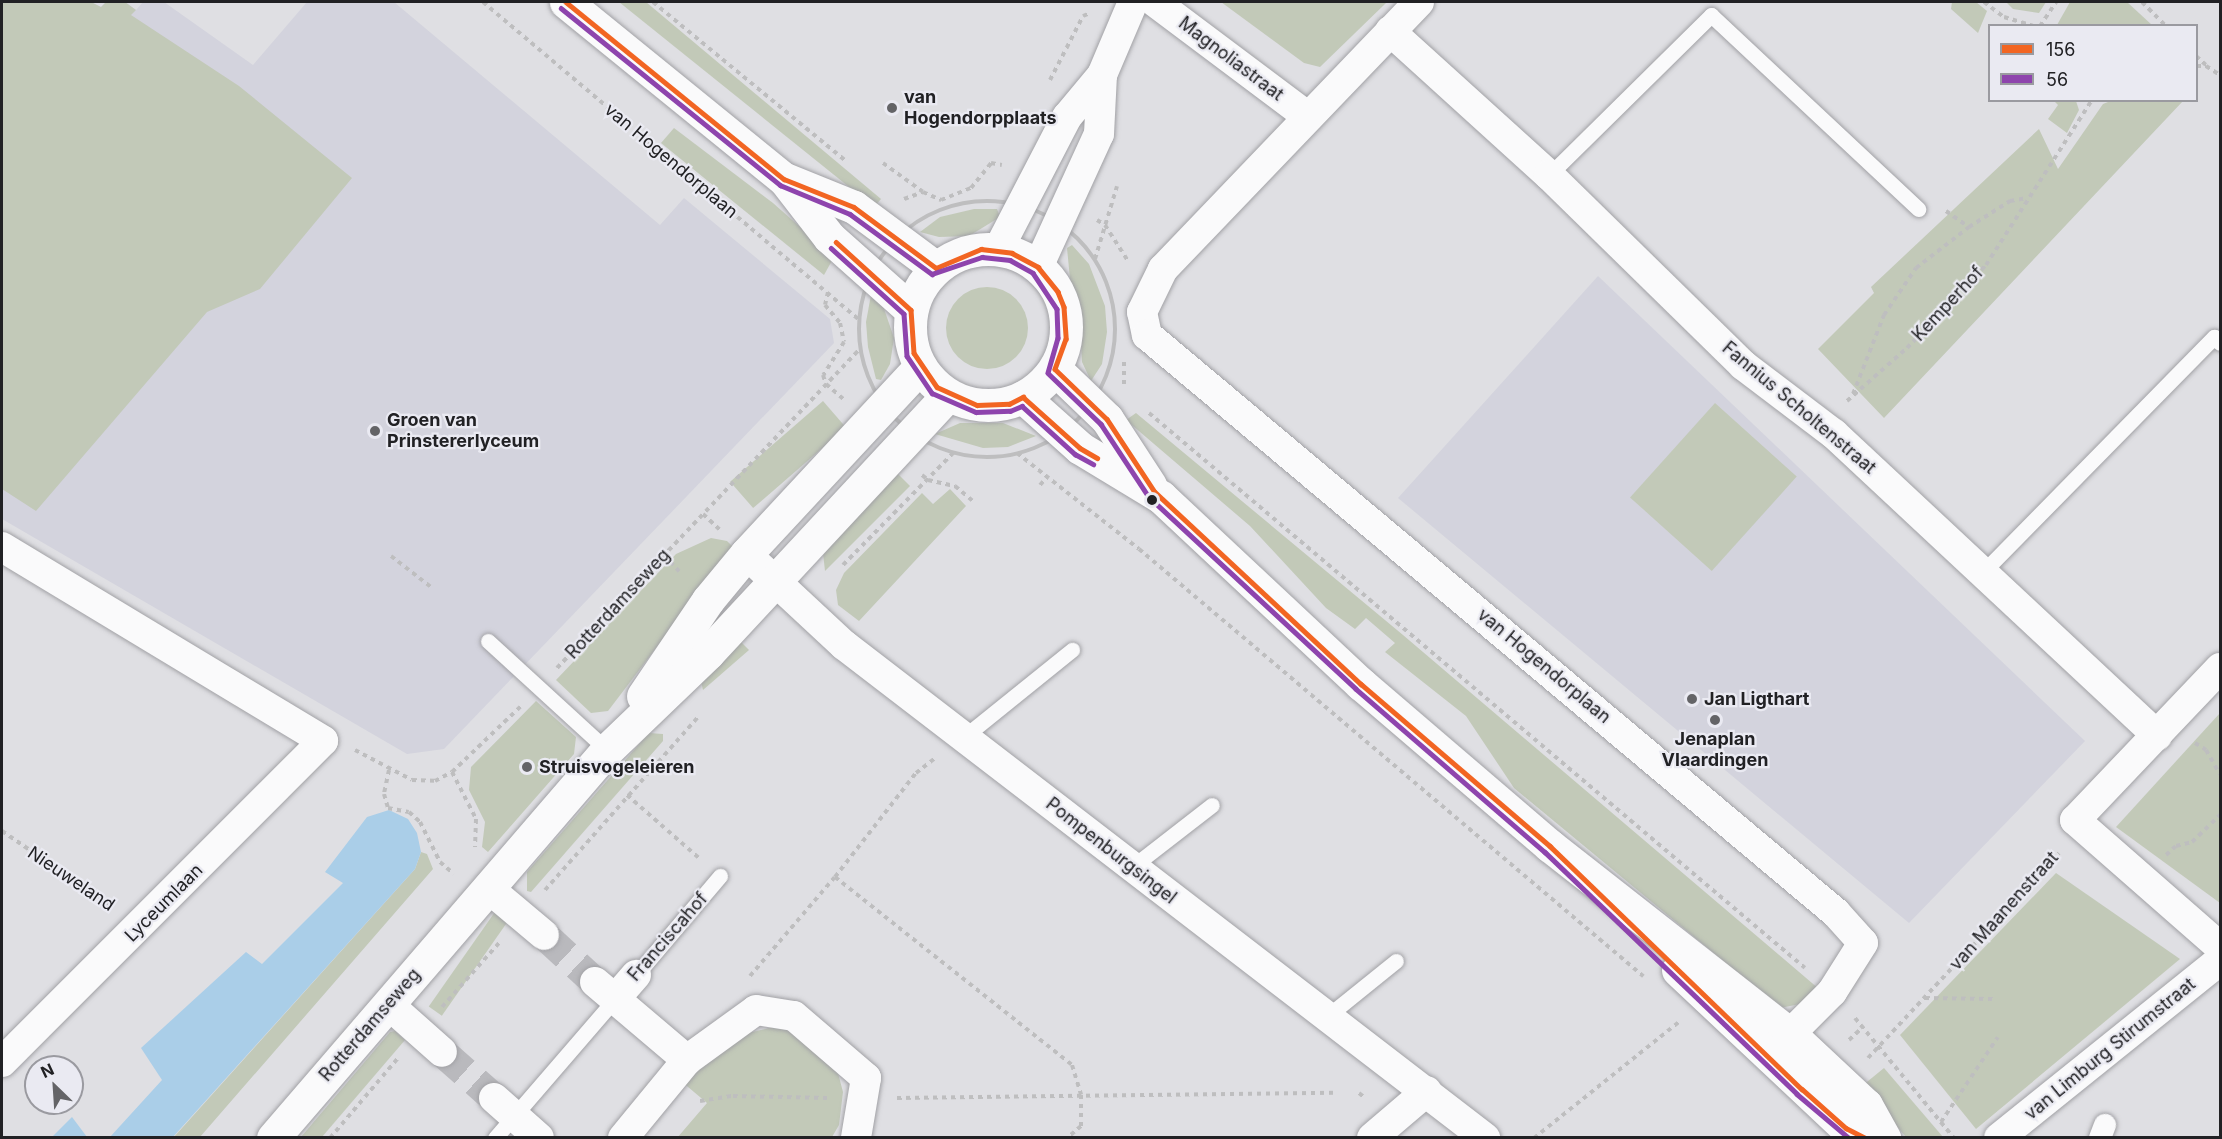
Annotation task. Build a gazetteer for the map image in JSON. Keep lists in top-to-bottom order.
{
  "streets": {
    "street": [
      "Magnoliastraat",
      "van Hogendorplaan",
      "Fannius Scholtenstraat",
      "Rotterdamseweg",
      "Pompenburgsingel",
      "Lyceumlaan",
      "Franciscahof",
      "van Limburg Stirumstraat"
    ],
    "path": ["Kemperhof", "Nieuweland", "van Maanenstraat"]
  },
  "crossings": [
    ["Magnoliastraat", "van Hogendorplaan"],
    ["Kemperhof", "Fannius Scholtenstraat"],
    ["Rotterdamseweg", "Pompenburgsingel"],
    ["Nieuweland", "Lyceumlaan"]
  ],
  "places": [
    "van Hogendorpplaats",
    "Groen van Prinstererlyceum",
    "Jan Ligthart",
    "Jenaplan Vlaardingen",
    "Struisvogeleieren"
  ],
  "lines": ["transit line 156", "transit line 56"],
  "legend": ["156", "56"],
  "north": "top left"
}
